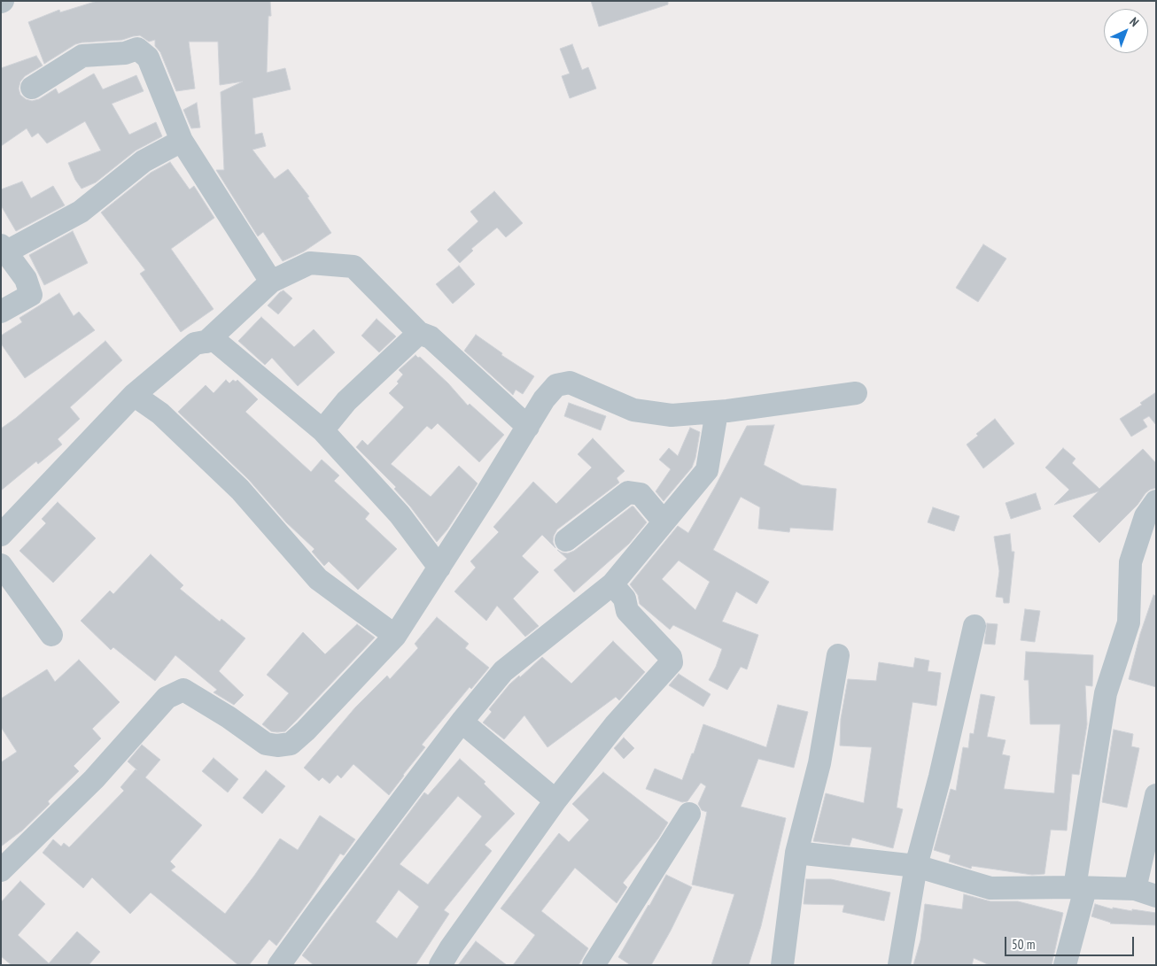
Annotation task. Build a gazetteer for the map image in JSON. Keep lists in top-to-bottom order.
{
  "scale_bar": "50 m",
  "north": "top right"
}
